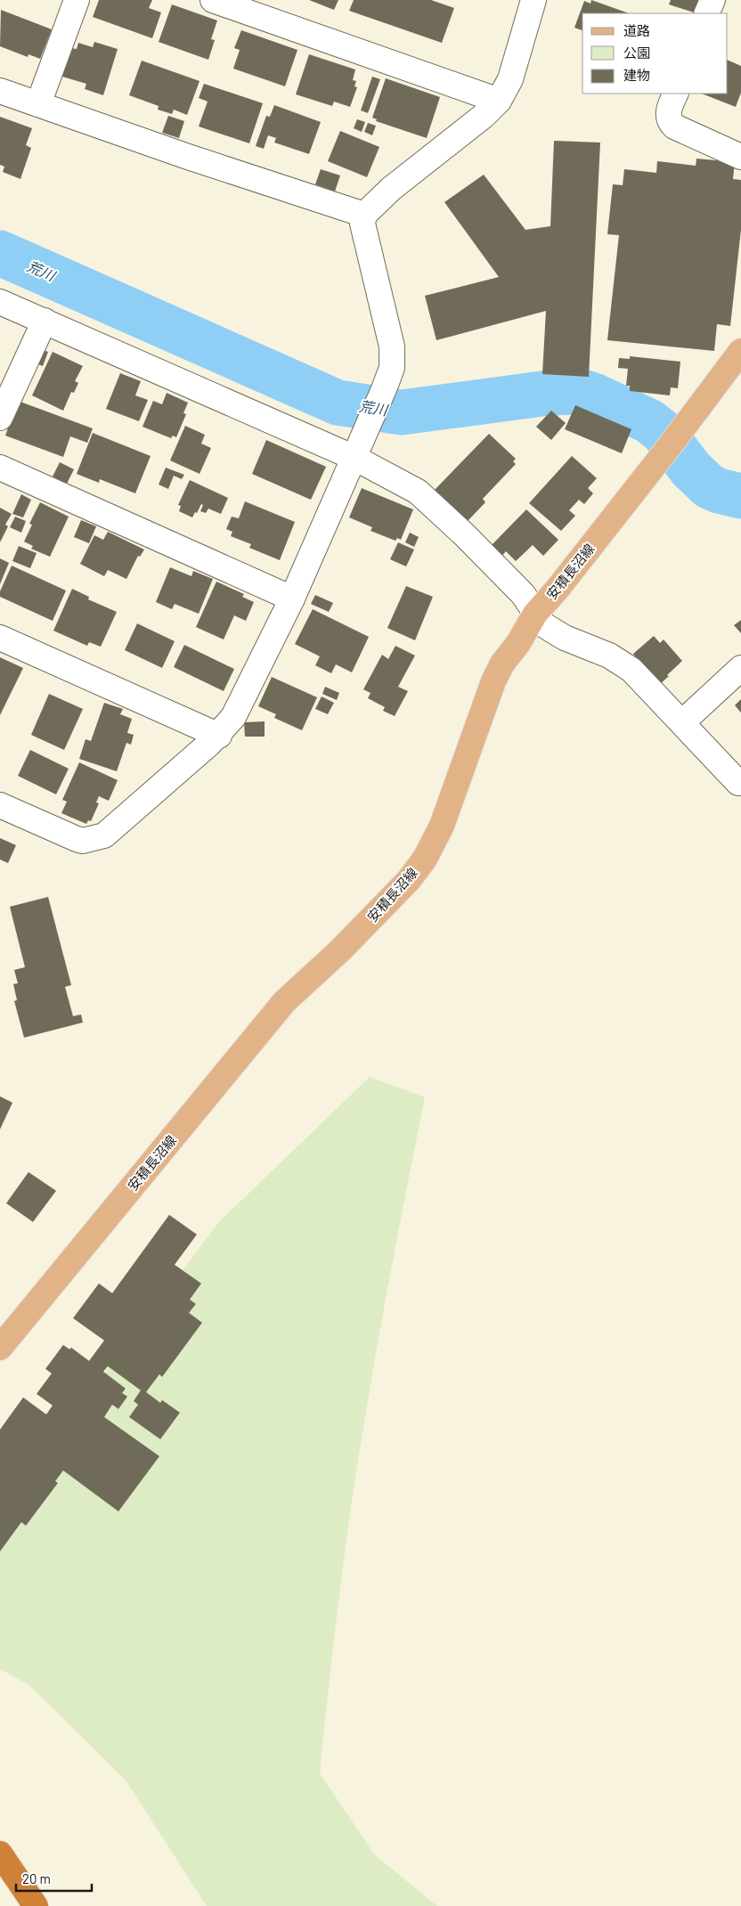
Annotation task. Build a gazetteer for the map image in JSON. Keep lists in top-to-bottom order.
{
  "streets": {
    "main road": ["安積長沼線"]
  },
  "water": ["荒川"],
  "legend": ["道路", "公園", "建物"],
  "scale_bar": "20 m"
}
